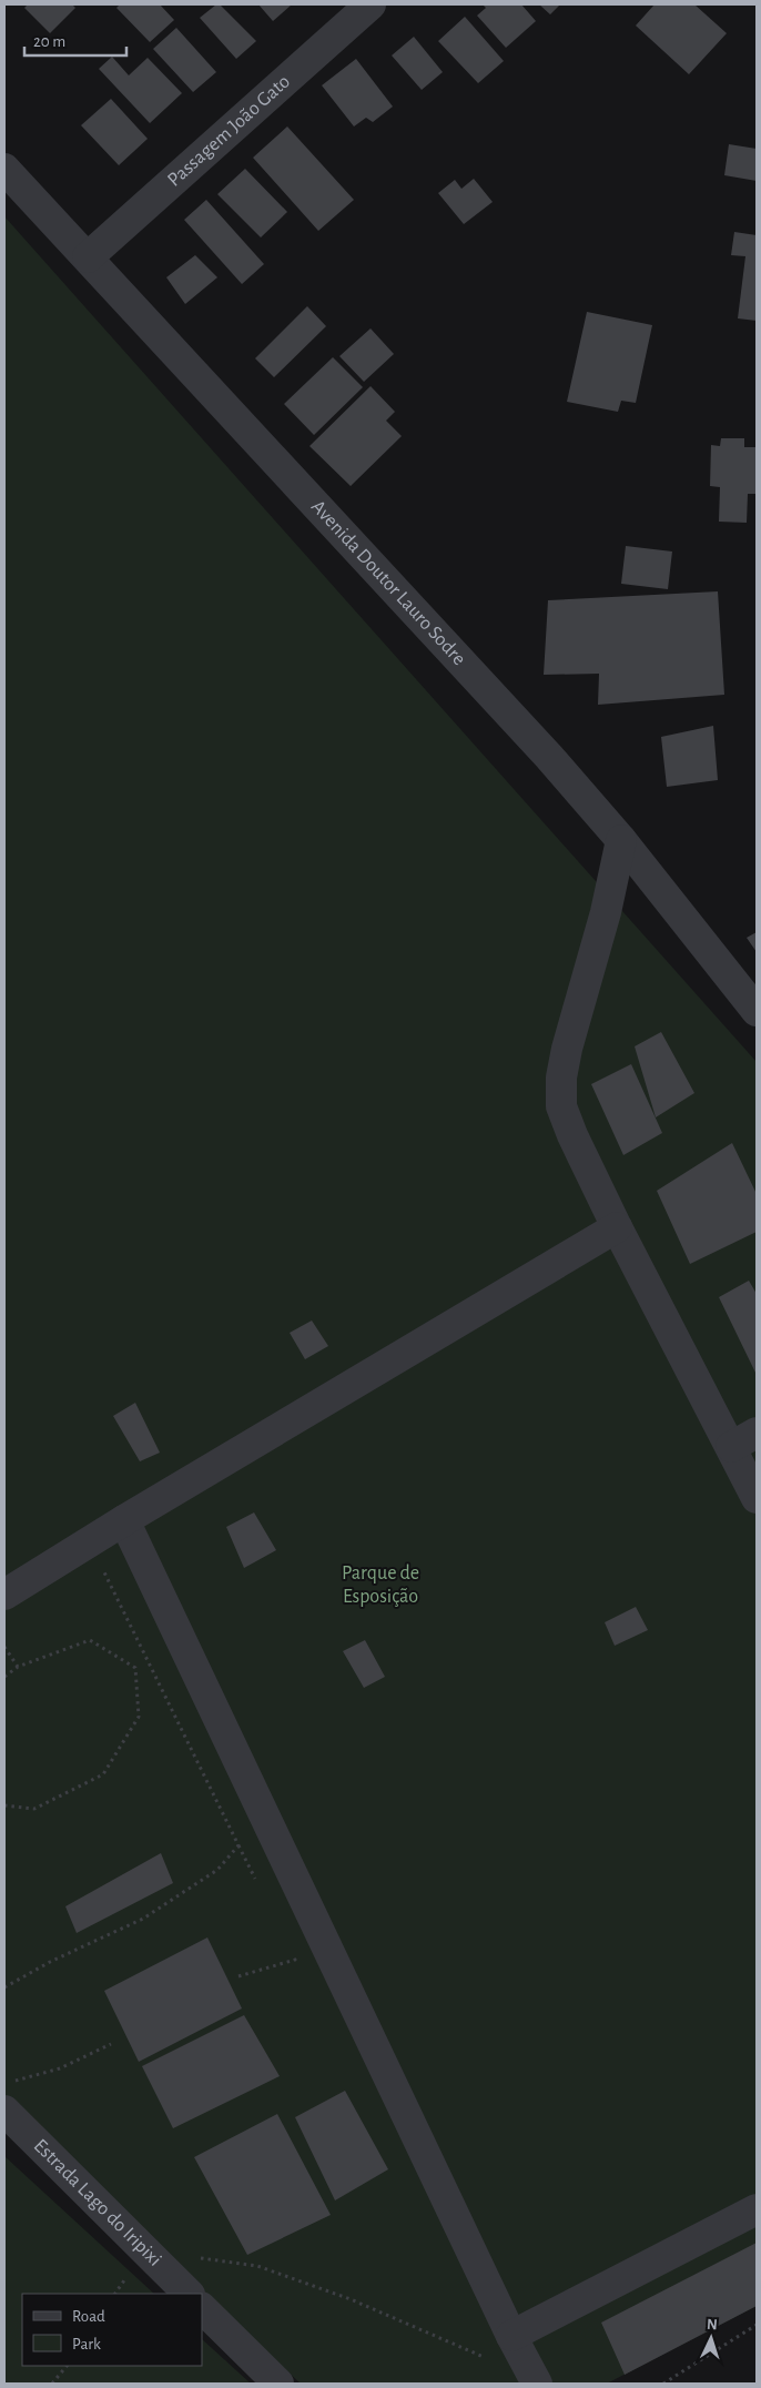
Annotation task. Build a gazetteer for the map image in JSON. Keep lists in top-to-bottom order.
{
  "streets": {
    "street": ["Passagem João Gato", "Avenida Doutor Lauro Sodre", "Estrada Lago do Iripixi"]
  },
  "crossings": [
    ["Passagem João Gato", "Avenida Doutor Lauro Sodre"]
  ],
  "parks": ["Parque de Esposição"],
  "legend": ["Road", "Park"],
  "scale_bar": "20 m",
  "north": "top"
}
